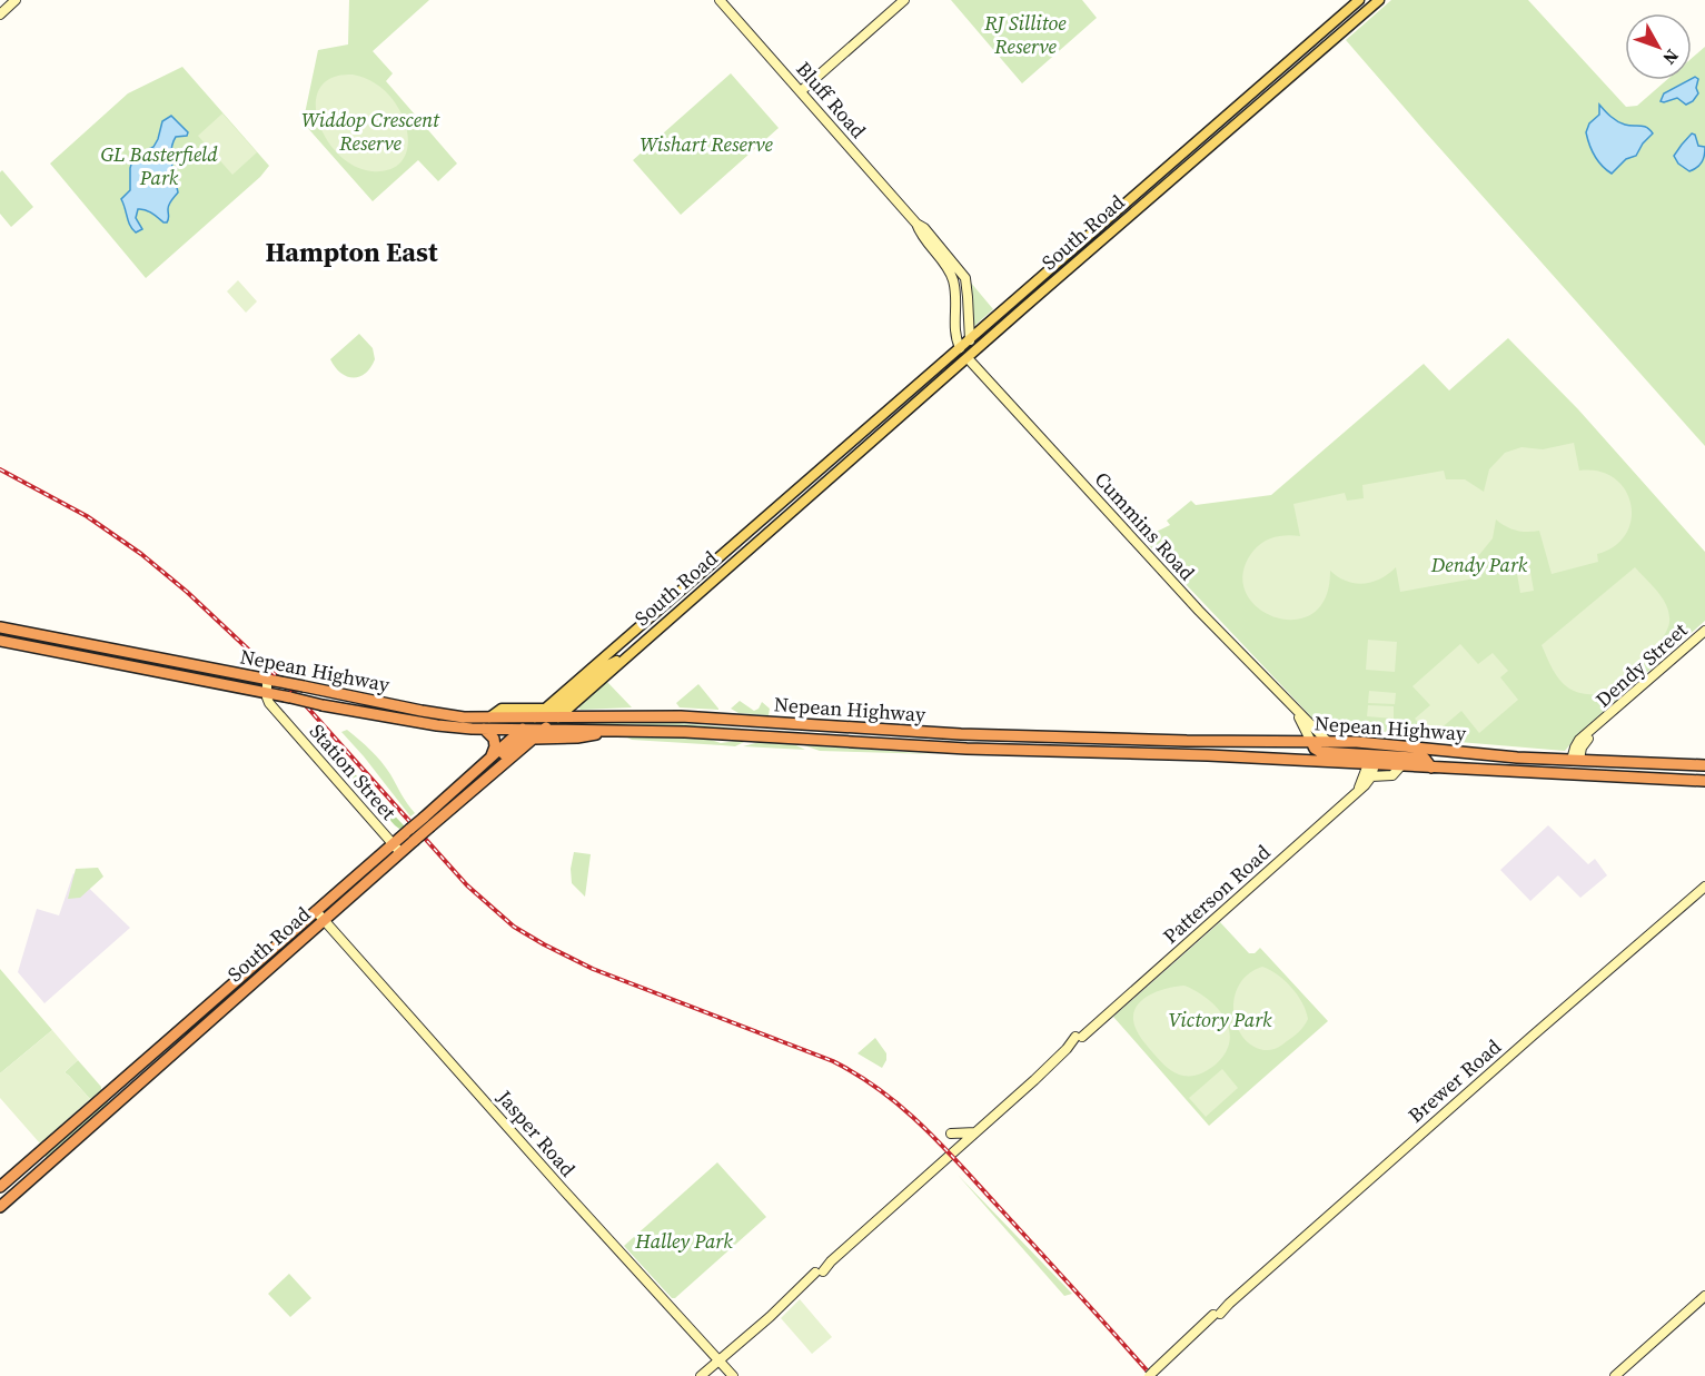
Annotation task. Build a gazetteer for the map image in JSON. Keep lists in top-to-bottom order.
{
  "streets": {
    "highway": ["South Road", "Nepean Highway"],
    "main road": [
      "Bluff Road",
      "Cummins Road",
      "Dendy Street",
      "Station Street",
      "Patterson Road",
      "Brewer Road",
      "Jasper Road"
    ]
  },
  "crossings": [
    ["Bluff Road", "South Road"],
    ["South Road", "Cummins Road"],
    ["South Road", "Nepean Highway"],
    ["South Road", "Station Street"],
    ["South Road", "Jasper Road"],
    ["Cummins Road", "Nepean Highway"],
    ["Dendy Street", "Nepean Highway"],
    ["Nepean Highway", "Station Street"],
    ["Nepean Highway", "Patterson Road"],
    ["Patterson Road", "Jasper Road"]
  ],
  "districts": ["Hampton East"],
  "parks": [
    "RJ Sillitoe Reserve",
    "Widdop Crescent Reserve",
    "Wishart Reserve",
    "GL Basterfield Park",
    "Dendy Park",
    "Victory Park",
    "Halley Park"
  ],
  "north": "bottom right"
}
